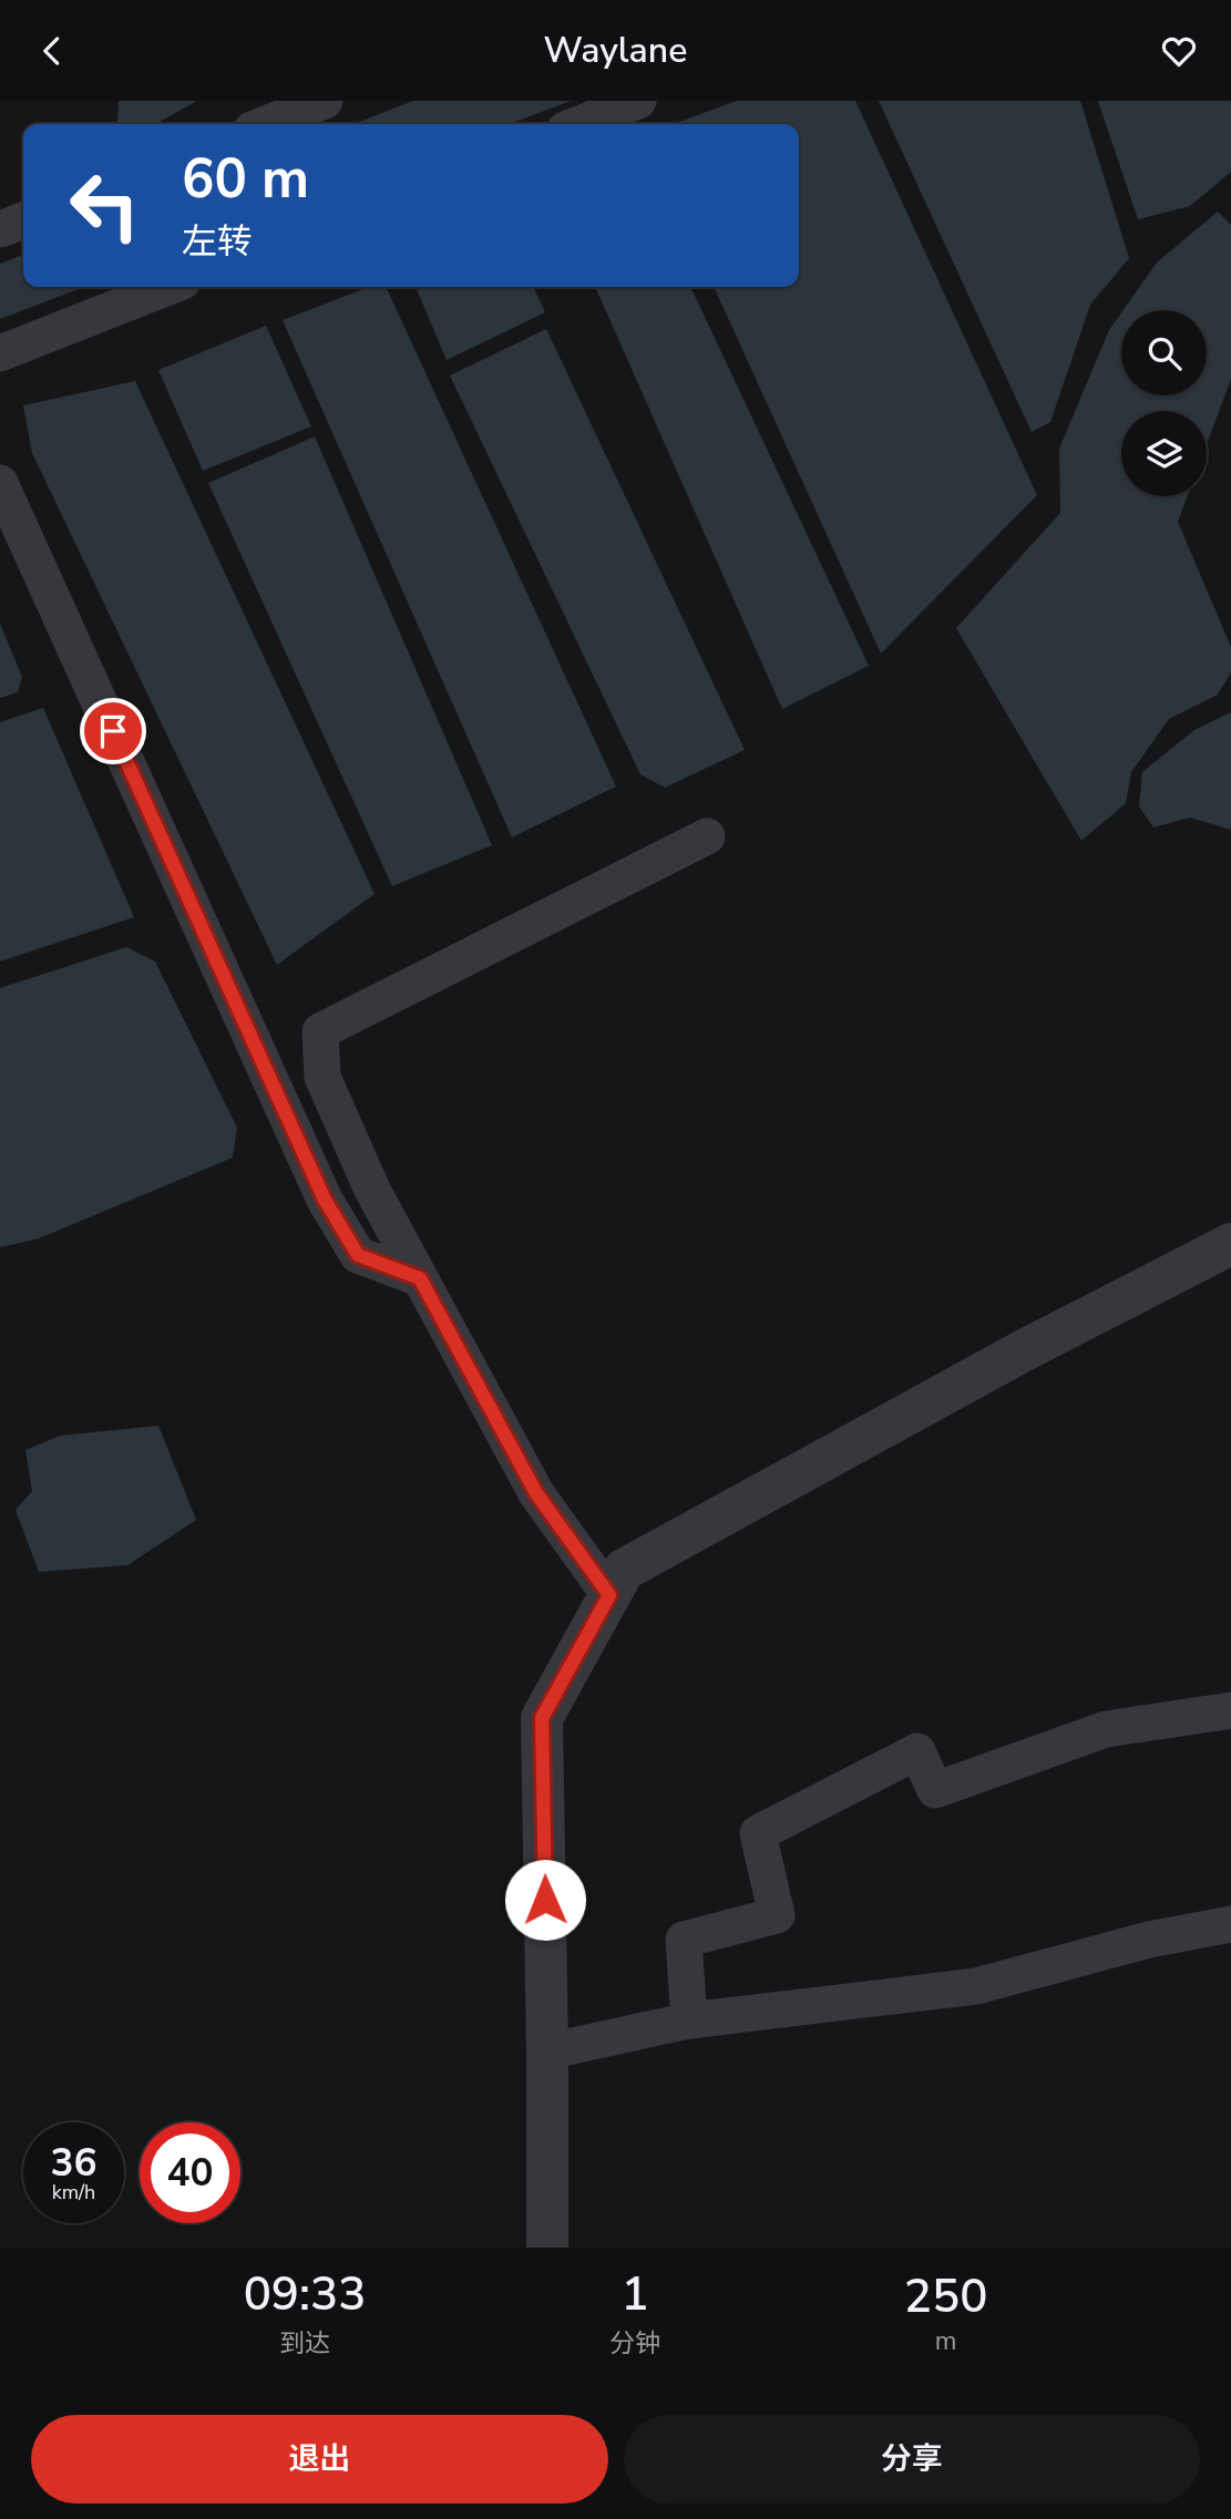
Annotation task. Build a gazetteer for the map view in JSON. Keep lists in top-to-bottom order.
{
  "page": {
    "header": "Waylane",
    "turn": ["60 m", "左转"],
    "speed": "36 km/h",
    "limit": "40",
    "eta": [
      "09:33",
      "到达",
      "1",
      "分钟",
      "250",
      "m"
    ],
    "buttons": ["退出", "分享"]
  }
}
